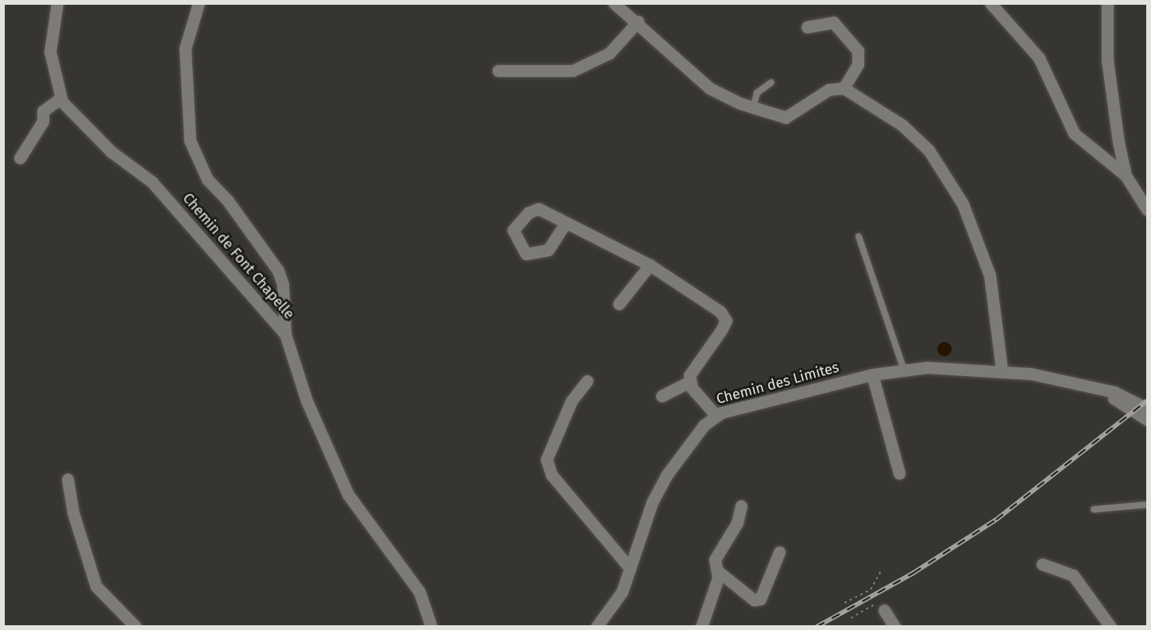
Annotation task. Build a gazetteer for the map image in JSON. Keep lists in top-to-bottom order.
{
  "streets": {
    "street": ["Chemin de Font Chapelle", "Chemin des Limites"]
  }
}
